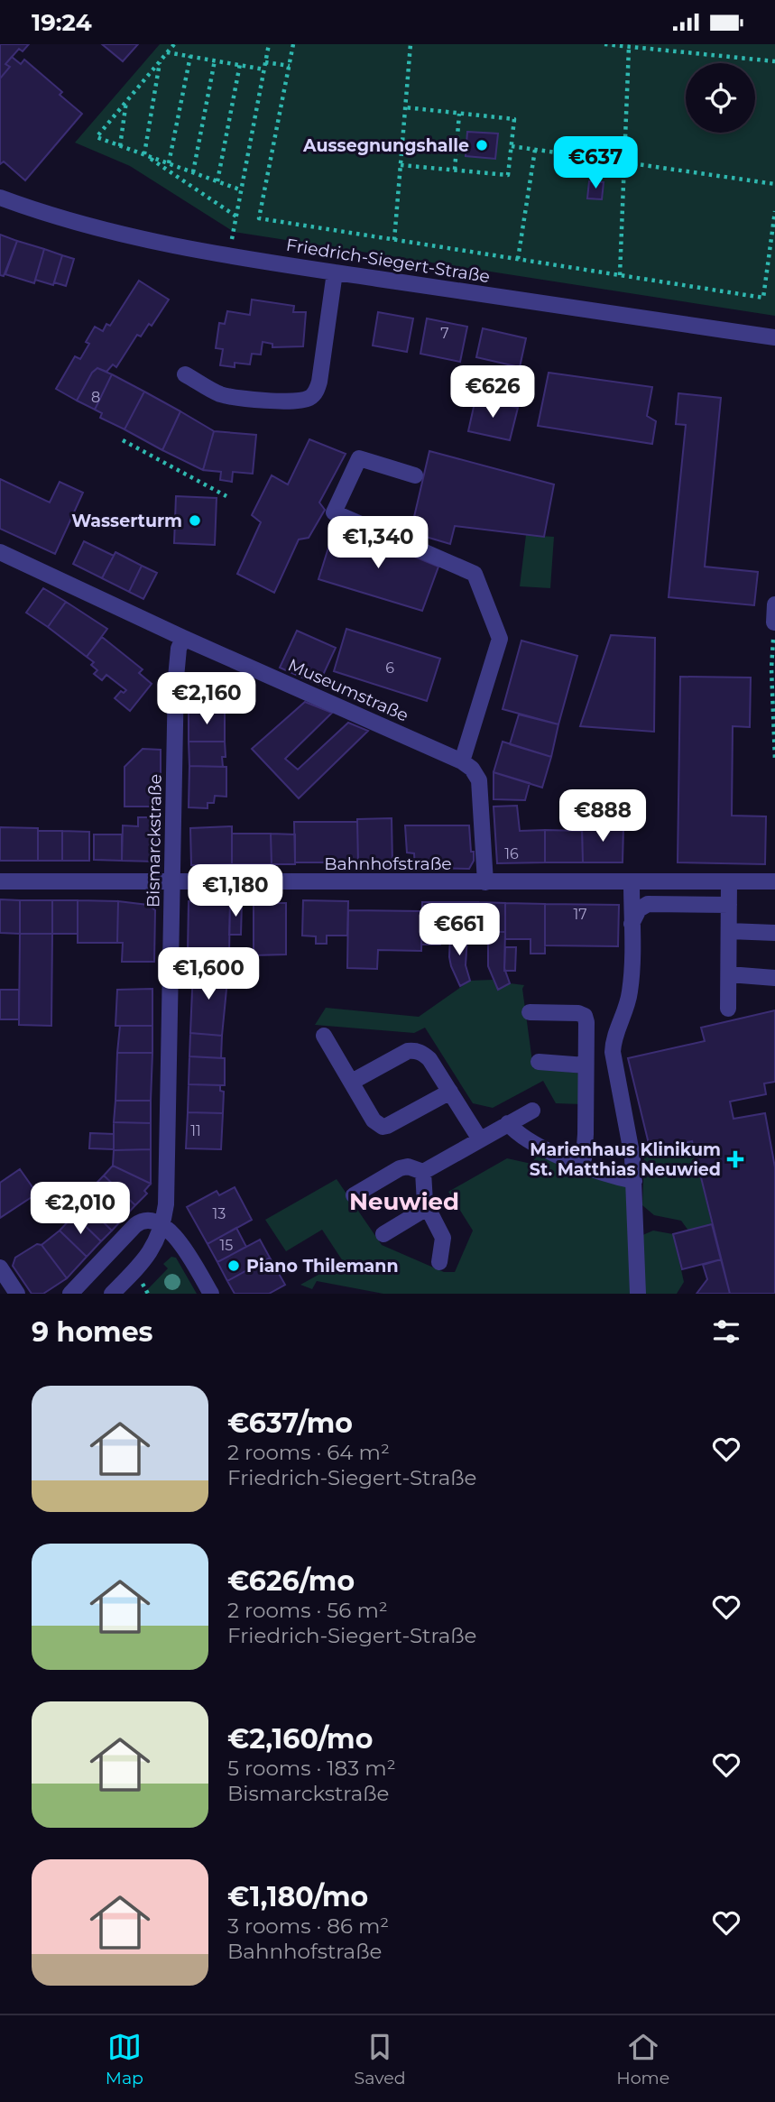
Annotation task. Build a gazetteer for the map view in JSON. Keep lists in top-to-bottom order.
{
  "streets": {
    "street": [
      "Friedrich-Siegert-Straße",
      "Museumstraße",
      "Bismarckstraße",
      "Bahnhofstraße"
    ]
  },
  "crossings": [
    ["Museumstraße", "Bismarckstraße"],
    ["Bismarckstraße", "Bahnhofstraße"]
  ],
  "districts": ["Neuwied"],
  "places": {
    "other": ["Aussegnungshalle", "Wasserturm", "Piano Thilemann"],
    "health": ["Marienhaus Klinikum St. Matthias Neuwied"]
  },
  "house_numbers": [
    "7",
    "8",
    "6",
    "16",
    "17",
    "11",
    "13",
    "15"
  ],
  "page": {
    "status": "19:24",
    "price": [
      "€637",
      "€626",
      "€1,340",
      "€2,160",
      "€888",
      "€1,180",
      "€661",
      "€1,600",
      "€2,010"
    ],
    "heading": "9 homes",
    "list": [
      {
        "name": "€637/mo",
        "note": "2 rooms · 64 m² · Friedrich-Siegert-Straße"
      },
      {
        "name": "€626/mo",
        "note": "2 rooms · 56 m² · Friedrich-Siegert-Straße"
      },
      {
        "name": "€2,160/mo",
        "note": "5 rooms · 183 m² · Bismarckstraße"
      },
      {
        "name": "€1,180/mo",
        "note": "3 rooms · 86 m² · Bahnhofstraße"
      }
    ],
    "tabs": ["Map", "Saved", "Home"]
  }
}
